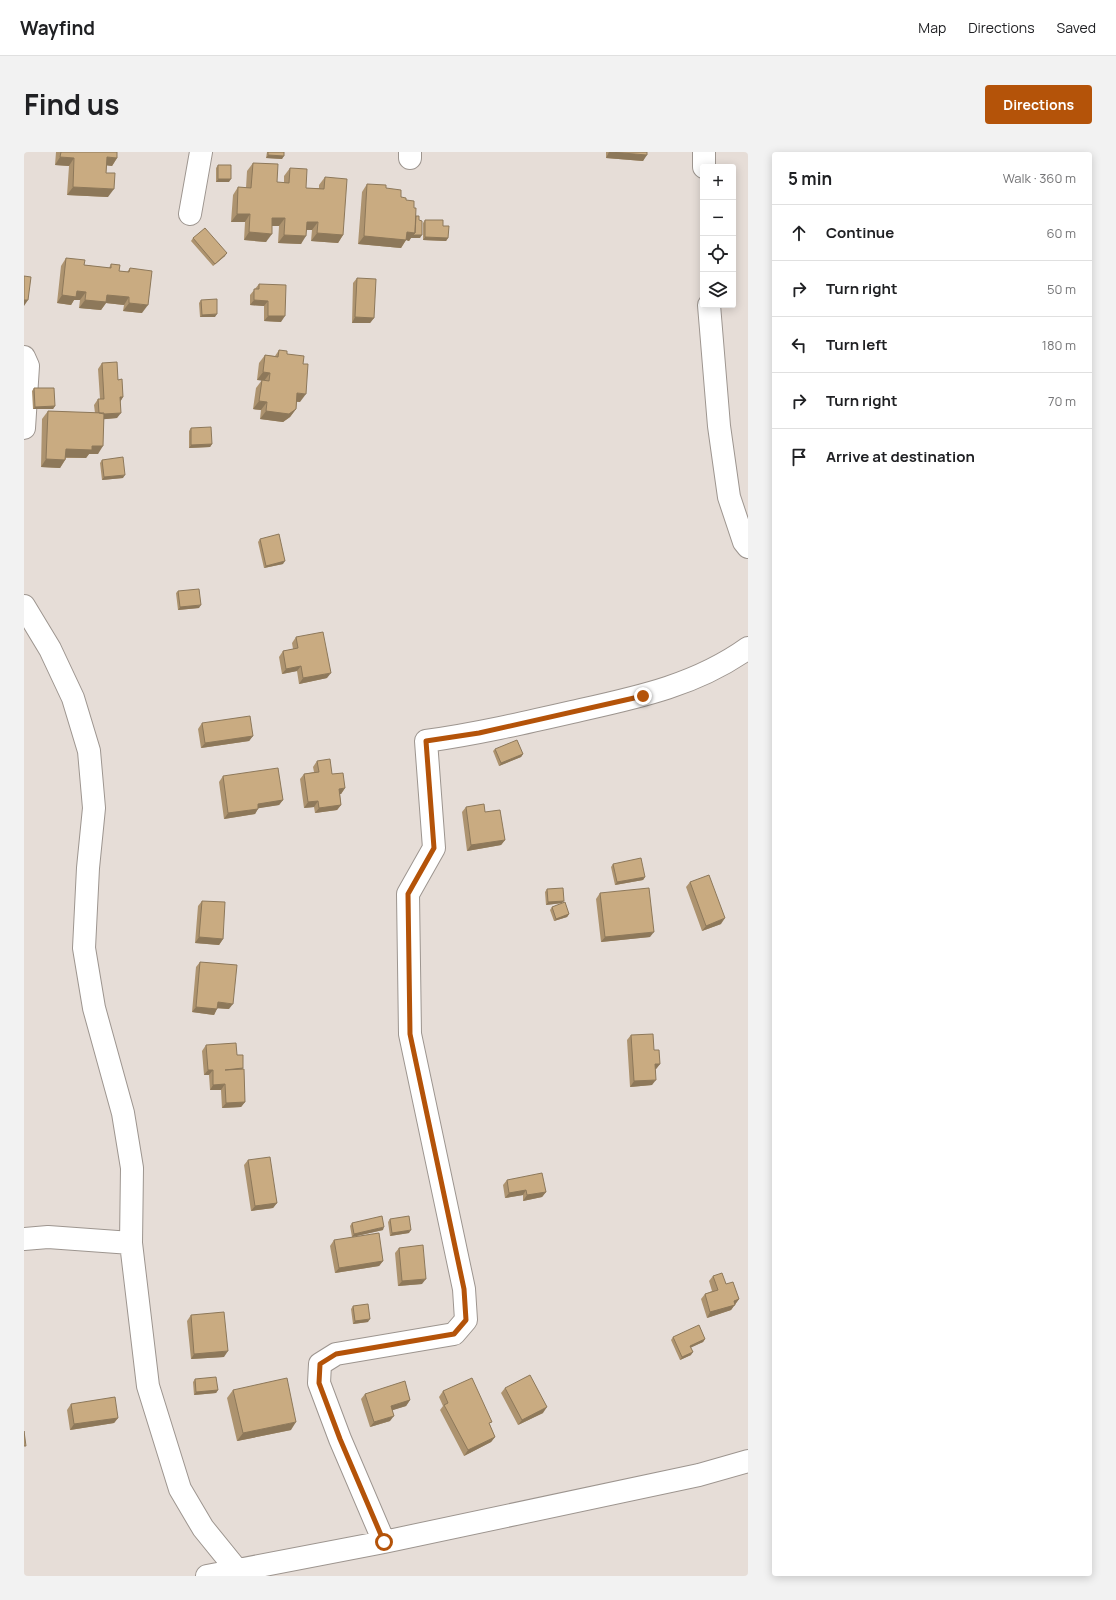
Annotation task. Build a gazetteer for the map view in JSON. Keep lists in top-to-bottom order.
{
  "page": {
    "header": "Wayfind",
    "nav": ["Map", "Directions", "Saved"],
    "title": "Find us",
    "buttons": "Directions",
    "heading": ["5 min", "Walk · 360 m"],
    "map_buttons": ["+", "−"],
    "list": [
      ["Continue", "60 m"],
      ["Turn right", "50 m"],
      ["Turn left", "180 m"],
      ["Turn right", "70 m"],
      "Arrive at destination"
    ]
  }
}
